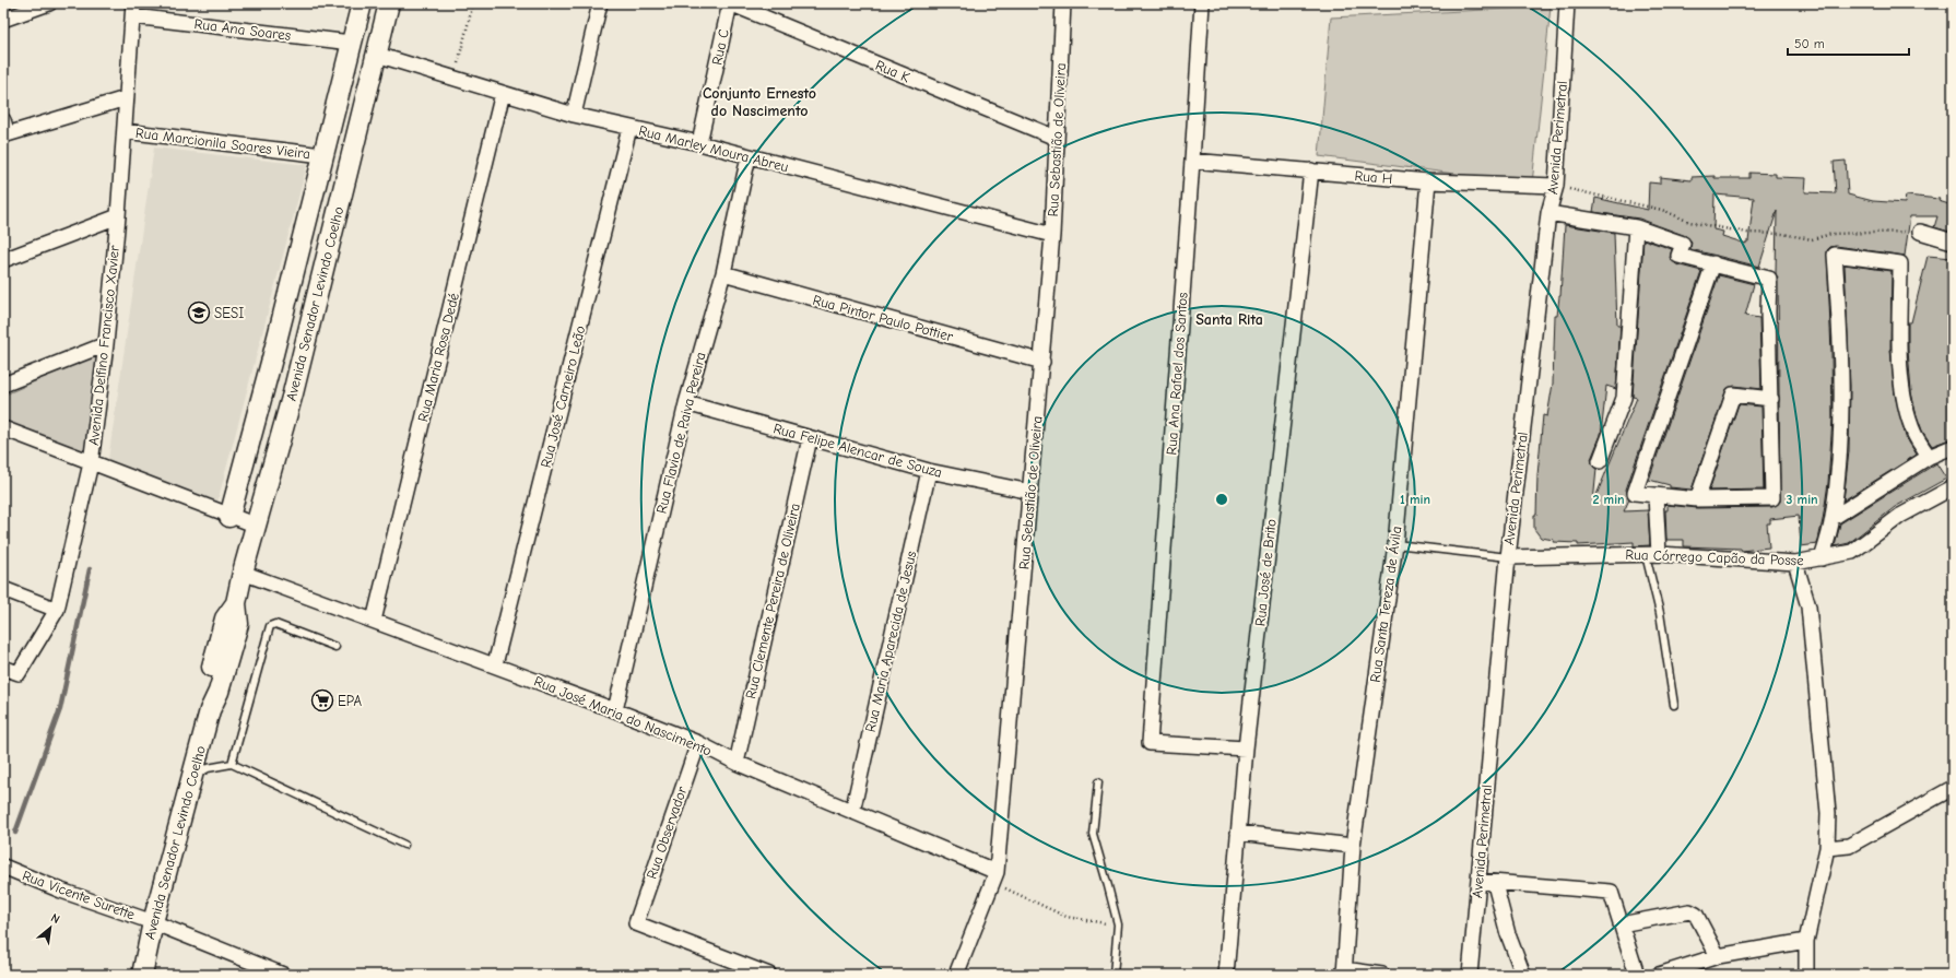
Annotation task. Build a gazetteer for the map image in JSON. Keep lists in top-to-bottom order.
{
  "streets": {
    "street": [
      "Rua Ana Soares",
      "Rua C",
      "Rua K",
      "Avenida Perimetral",
      "Rua Sebastião de Oliveira",
      "Rua Marcionila Soares Vieira",
      "Rua Marley Moura Abreu",
      "Rua H",
      "Avenida Senador Levindo Coelho",
      "Rua Pintor Paulo Pottier",
      "Avenida Delfino Francisco Xavier",
      "Rua Maria Rosa Dedé",
      "Rua Ana Rafael dos Santos",
      "Rua José Carneiro Leão",
      "Rua Flavio de Paiva Pereira",
      "Rua Felipe Alencar de Souza",
      "Rua Córrego Capão da Posse",
      "Rua José de Brito",
      "Rua Clemente Pereira de Oliveira",
      "Rua Santa Tereza de Ávila",
      "Rua Maria Aparecida de Jesus",
      "Rua José Maria do Nascimento",
      "Rua Observador",
      "Rua Vicente Surette"
    ]
  },
  "crossings": [
    ["Rua Ana Soares", "Avenida Senador Levindo Coelho"],
    ["Rua Ana Soares", "Avenida Delfino Francisco Xavier"],
    ["Rua C", "Rua K"],
    ["Rua C", "Rua Marley Moura Abreu"],
    ["Rua K", "Rua Sebastião de Oliveira"],
    ["Avenida Perimetral", "Rua H"],
    ["Avenida Perimetral", "Rua Córrego Capão da Posse"],
    ["Rua Sebastião de Oliveira", "Rua Marley Moura Abreu"],
    ["Rua Sebastião de Oliveira", "Rua Pintor Paulo Pottier"],
    ["Rua Sebastião de Oliveira", "Rua Felipe Alencar de Souza"],
    ["Rua Sebastião de Oliveira", "Rua José Maria do Nascimento"],
    ["Rua Marcionila Soares Vieira", "Avenida Senador Levindo Coelho"],
    ["Rua Marcionila Soares Vieira", "Avenida Delfino Francisco Xavier"],
    ["Rua Marley Moura Abreu", "Avenida Senador Levindo Coelho"],
    ["Rua Marley Moura Abreu", "Rua Maria Rosa Dedé"],
    ["Rua Marley Moura Abreu", "Rua José Carneiro Leão"],
    ["Rua Marley Moura Abreu", "Rua Flavio de Paiva Pereira"],
    ["Rua H", "Rua Ana Rafael dos Santos"],
    ["Rua H", "Rua José de Brito"],
    ["Rua H", "Rua Santa Tereza de Ávila"],
    ["Avenida Senador Levindo Coelho", "Rua José Maria do Nascimento"],
    ["Avenida Senador Levindo Coelho", "Rua Vicente Surette"],
    ["Rua Pintor Paulo Pottier", "Rua Flavio de Paiva Pereira"],
    ["Rua Maria Rosa Dedé", "Rua José Maria do Nascimento"],
    ["Rua Ana Rafael dos Santos", "Rua José de Brito"],
    ["Rua José Carneiro Leão", "Rua José Maria do Nascimento"],
    ["Rua Flavio de Paiva Pereira", "Rua Felipe Alencar de Souza"],
    ["Rua Flavio de Paiva Pereira", "Rua José Maria do Nascimento"],
    ["Rua Felipe Alencar de Souza", "Rua Clemente Pereira de Oliveira"],
    ["Rua Felipe Alencar de Souza", "Rua Maria Aparecida de Jesus"],
    ["Rua Clemente Pereira de Oliveira", "Rua José Maria do Nascimento"],
    ["Rua Maria Aparecida de Jesus", "Rua José Maria do Nascimento"],
    ["Rua José Maria do Nascimento", "Rua Observador"]
  ],
  "districts": ["Conjunto Ernesto do Nascimento", "Santa Rita"],
  "places": {
    "school or university": ["SESI"],
    "supermarket": ["EPA"]
  },
  "scale_bar": "50 m",
  "north": "top right",
  "rings": ["1 min", "2 min", "3 min"]
}
